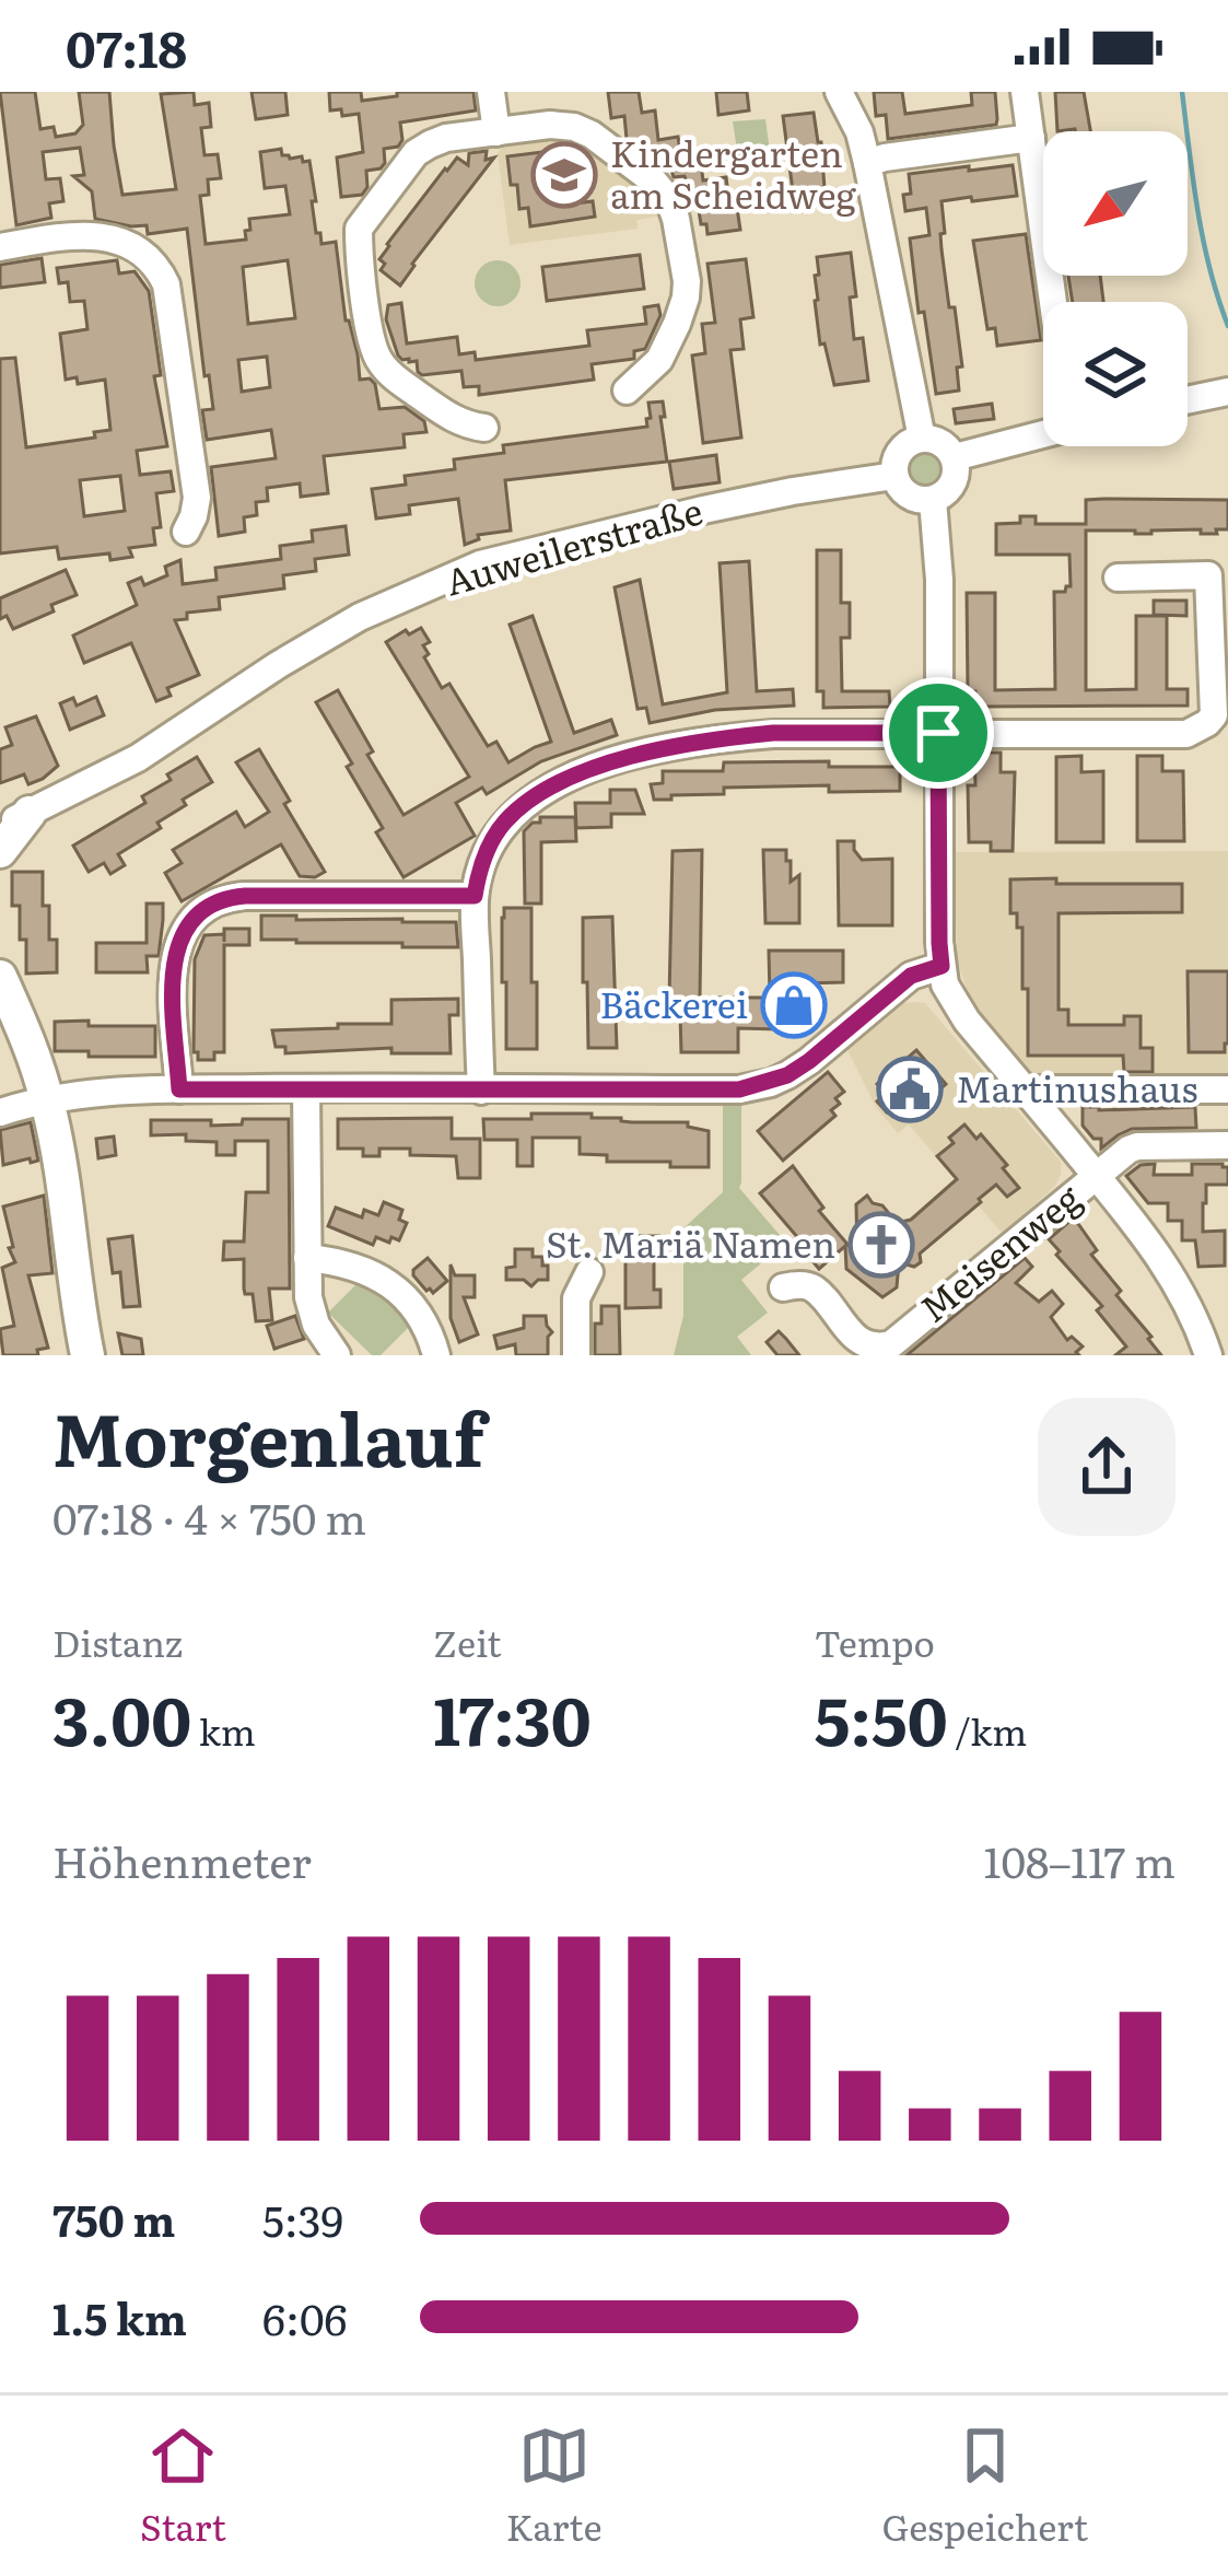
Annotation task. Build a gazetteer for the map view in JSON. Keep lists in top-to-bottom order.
{
  "streets": {
    "street": ["Auweilerstraße", "Meisenweg"]
  },
  "places": {
    "school or university": ["Kindergarten am Scheidweg"],
    "shop": ["Bäckerei"],
    "public building": ["Martinushaus"],
    "church": ["St. Mariä Namen"]
  },
  "north": "bottom left",
  "page": {
    "status": "07:18",
    "heading": ["Morgenlauf", "07:18 · 4 × 750 m"],
    "stats": [
      ["Distanz", "3.00 km"],
      ["Zeit", "17:30"],
      ["Tempo", "5:50 /km"]
    ],
    "chart": ["Höhenmeter", "108–117 m"],
    "list": [
      {
        "name": "750 m",
        "note": "5:39"
      },
      {
        "name": "1.5 km",
        "note": "6:06"
      }
    ],
    "tabs": ["Start", "Karte", "Gespeichert"]
  }
}
